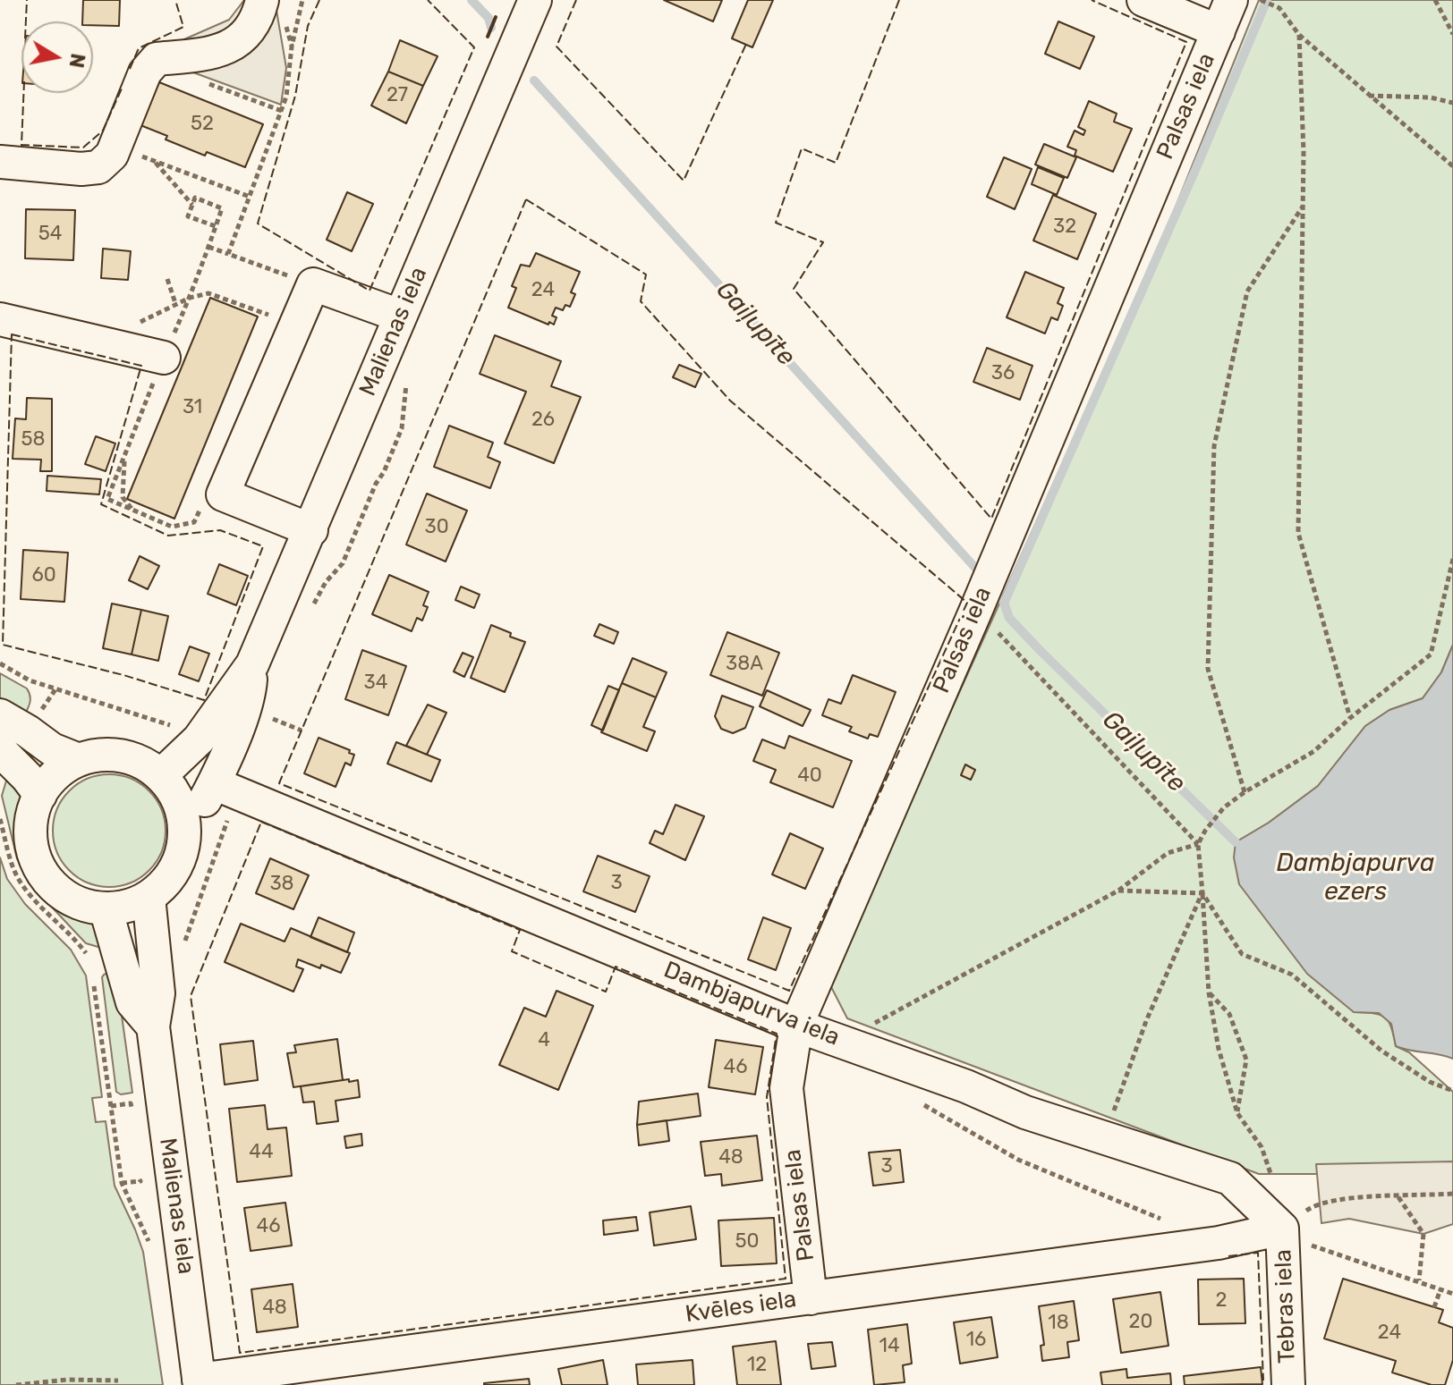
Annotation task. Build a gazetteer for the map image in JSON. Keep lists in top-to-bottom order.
{
  "streets": {
    "street": [
      "Palsas iela",
      "Malienas iela",
      "Dambjapurva iela",
      "Tebras iela",
      "Kvēles iela"
    ]
  },
  "crossings": [
    ["Palsas iela", "Dambjapurva iela"],
    ["Palsas iela", "Kvēles iela"],
    ["Malienas iela", "Dambjapurva iela"],
    ["Malienas iela", "Kvēles iela"],
    ["Dambjapurva iela", "Tebras iela"],
    ["Dambjapurva iela", "Kvēles iela"],
    ["Tebras iela", "Kvēles iela"]
  ],
  "water": ["Gaiļupīte", "Dambjapurva ezers"],
  "house_numbers": [
    "27",
    "52",
    "32",
    "54",
    "24",
    "36",
    "31",
    "26",
    "58",
    "30",
    "60",
    "38A",
    "34",
    "40",
    "3",
    "38",
    "4",
    "46",
    "44",
    "48",
    "3",
    "46",
    "50",
    "2",
    "48",
    "20",
    "18",
    "24",
    "16",
    "14",
    "12"
  ],
  "north": "right"
}
